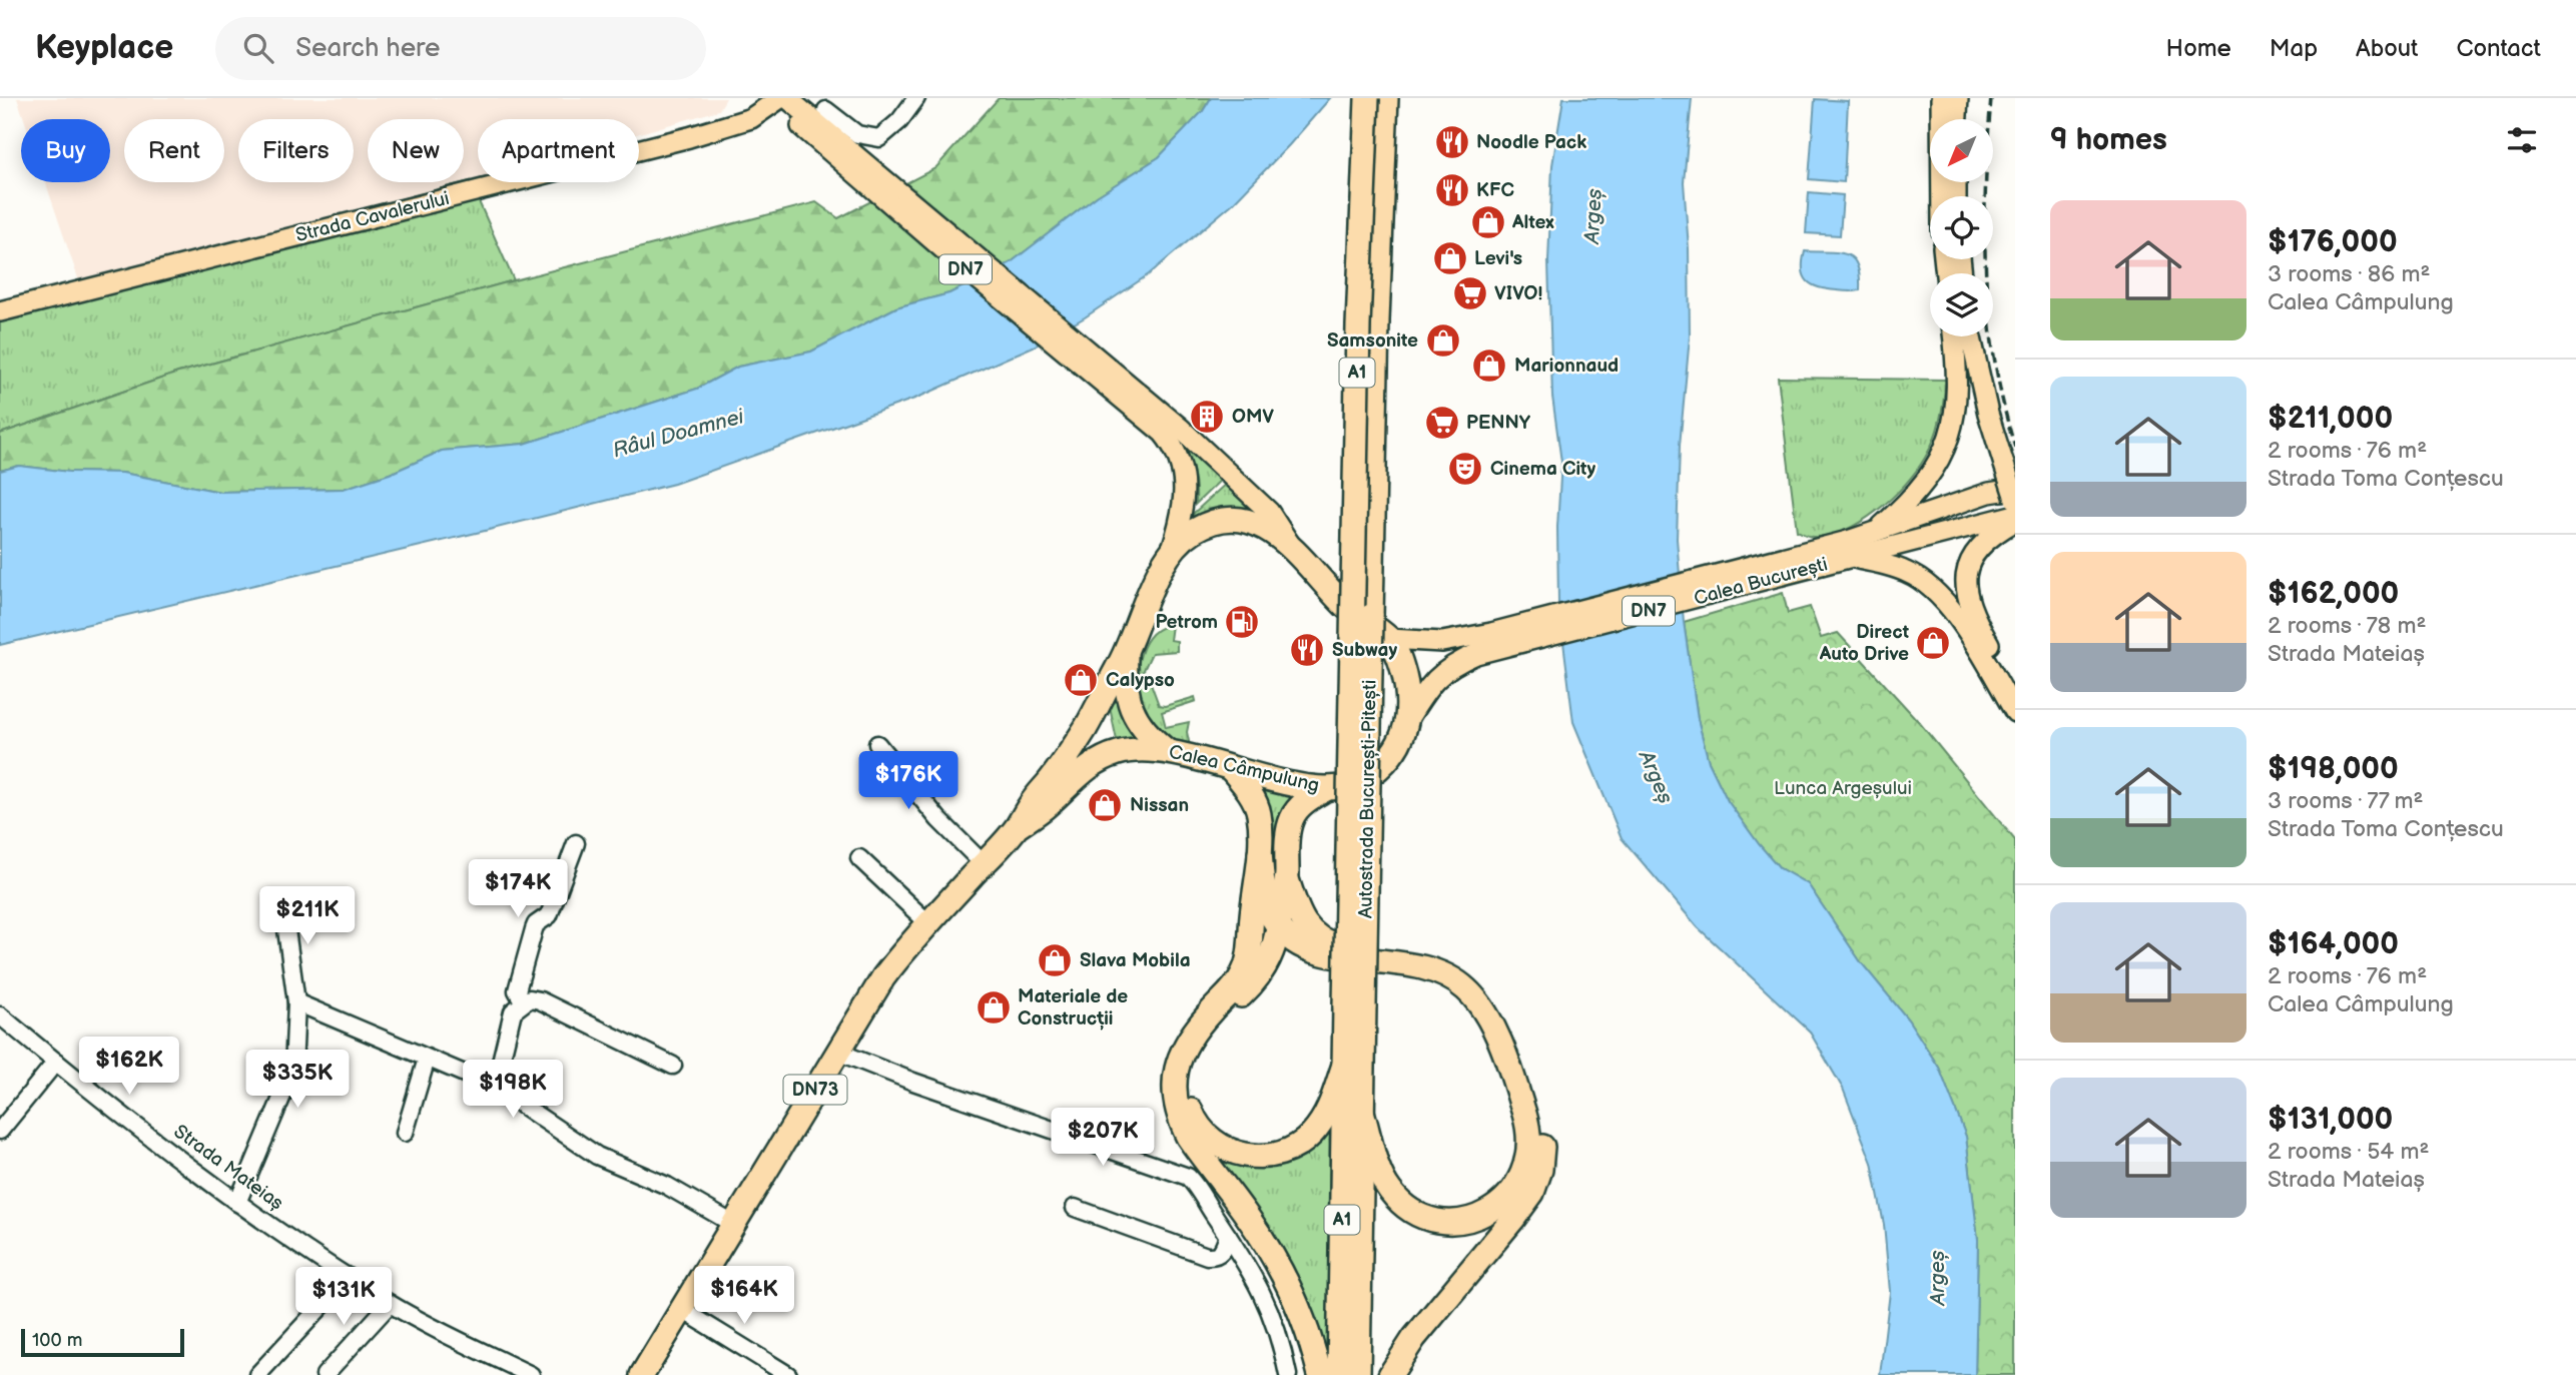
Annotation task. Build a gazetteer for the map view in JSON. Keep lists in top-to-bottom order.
{
  "streets": {
    "highway": [
      "DN7",
      "A1",
      "Calea Câmpulung",
      "Autostrada București-Pitești",
      "DN73"
    ],
    "main road": ["Strada Cavalerului", "Calea București"],
    "street": ["Strada Mateiaș"]
  },
  "crossings": [
    ["Strada Cavalerului", "DN7"],
    ["DN7", "Calea București"],
    ["DN7", "Calea Câmpulung"],
    ["Calea București", "Calea Câmpulung"]
  ],
  "water": ["Argeș", "Râul Doamnei"],
  "parks": ["Lunca Argeșului"],
  "places": {
    "restaurant": ["Noodle Pack", "KFC", "Subway"],
    "shop": [
      "Altex",
      "Levi's",
      "Samsonite",
      "Marionnaud",
      "Direct Auto Drive",
      "Calypso",
      "Nissan",
      "Slava Mobila",
      "Materiale de Construcții"
    ],
    "supermarket": ["VIVO!", "PENNY"],
    "building": ["OMV"],
    "theatre": ["Cinema City"],
    "fuel station": ["Petrom"]
  },
  "scale_bar": "100 m",
  "north": "bottom left",
  "page": {
    "header": "Keyplace",
    "search": "Search here",
    "nav": [
      "Home",
      "Map",
      "About",
      "Contact"
    ],
    "heading": "9 homes",
    "chip": [
      "Buy",
      "Rent",
      "Filters",
      "New",
      "Apartment"
    ],
    "list": [
      {
        "name": "$176,000",
        "note": "3 rooms · 86 m² · Calea Câmpulung"
      },
      {
        "name": "$211,000",
        "note": "2 rooms · 76 m² · Strada Toma Conțescu"
      },
      {
        "name": "$162,000",
        "note": "2 rooms · 78 m² · Strada Mateiaș"
      },
      {
        "name": "$198,000",
        "note": "3 rooms · 77 m² · Strada Toma Conțescu"
      },
      {
        "name": "$164,000",
        "note": "2 rooms · 76 m² · Calea Câmpulung"
      },
      {
        "name": "$131,000",
        "note": "2 rooms · 54 m² · Strada Mateiaș"
      }
    ],
    "price": [
      "$176K",
      "$174K",
      "$211K",
      "$162K",
      "$335K",
      "$198K",
      "$207K",
      "$164K",
      "$131K"
    ],
    "scale": "100 m"
  }
}
